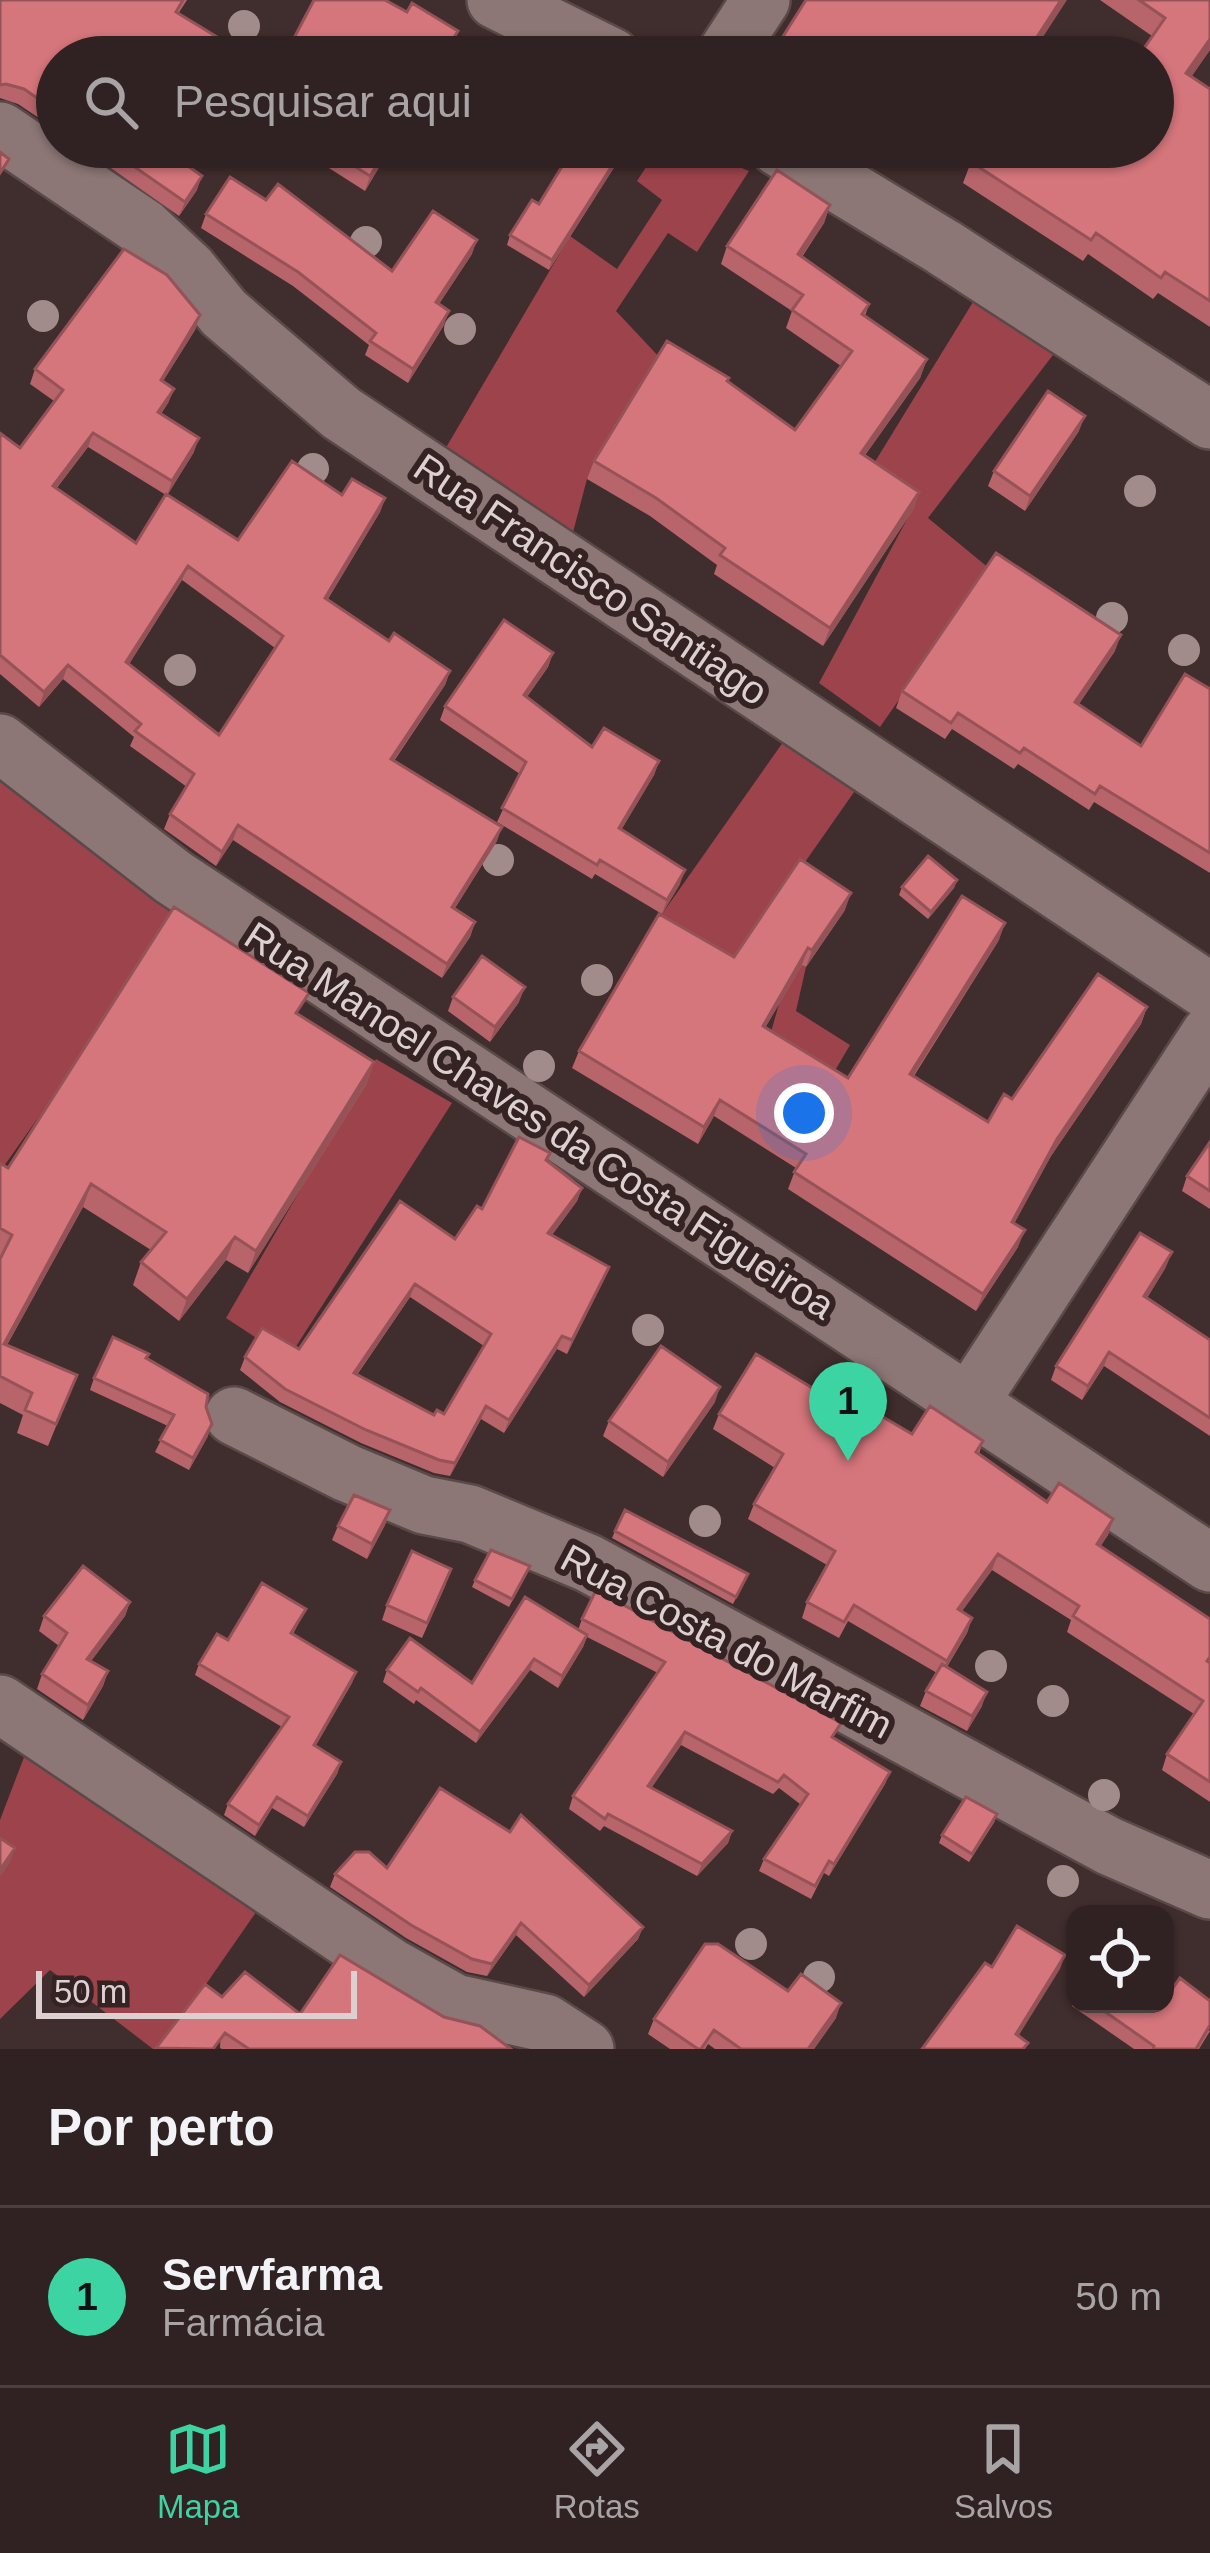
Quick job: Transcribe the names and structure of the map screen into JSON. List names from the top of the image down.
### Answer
{
  "streets": {
    "street": ["Rua Francisco Santiago", "Rua Manoel Chaves da Costa Figueiroa", "Rua Costa do Marfim"]
  },
  "scale_bar": "50 m",
  "page": {
    "search": "Pesquisar aqui",
    "pins": "1",
    "scale": "50 m",
    "heading": "Por perto",
    "list": [
      {
        "mark": "1",
        "name": "Servfarma",
        "note": "Farmácia",
        "value": "50 m"
      }
    ],
    "nav": ["Mapa", "Rotas", "Salvos"]
  }
}
